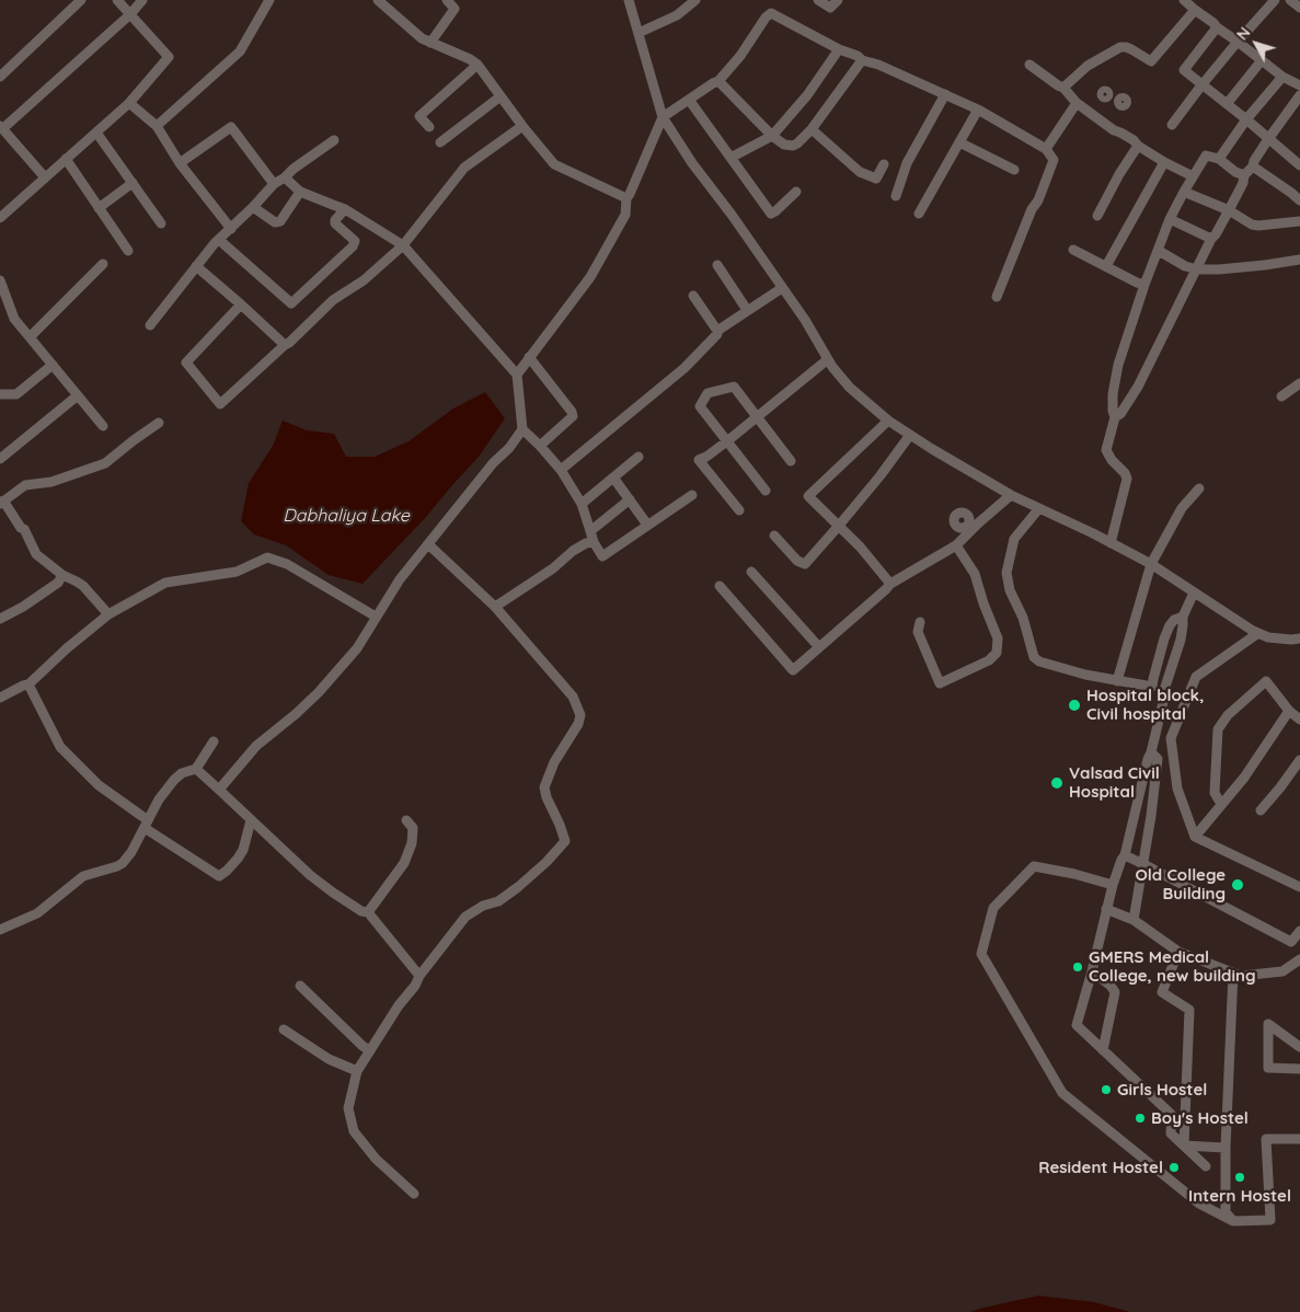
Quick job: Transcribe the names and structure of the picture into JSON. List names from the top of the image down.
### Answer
{
  "water": ["Dabhaliya Lake"],
  "places": [
    "Hospital block, Civil hospital",
    "Valsad Civil Hospital",
    "Old College Building",
    "GMERS Medical College, new building",
    "Girls Hostel",
    "Boy's Hostel",
    "Resident Hostel",
    "Intern Hostel"
  ],
  "north": "top left"
}
